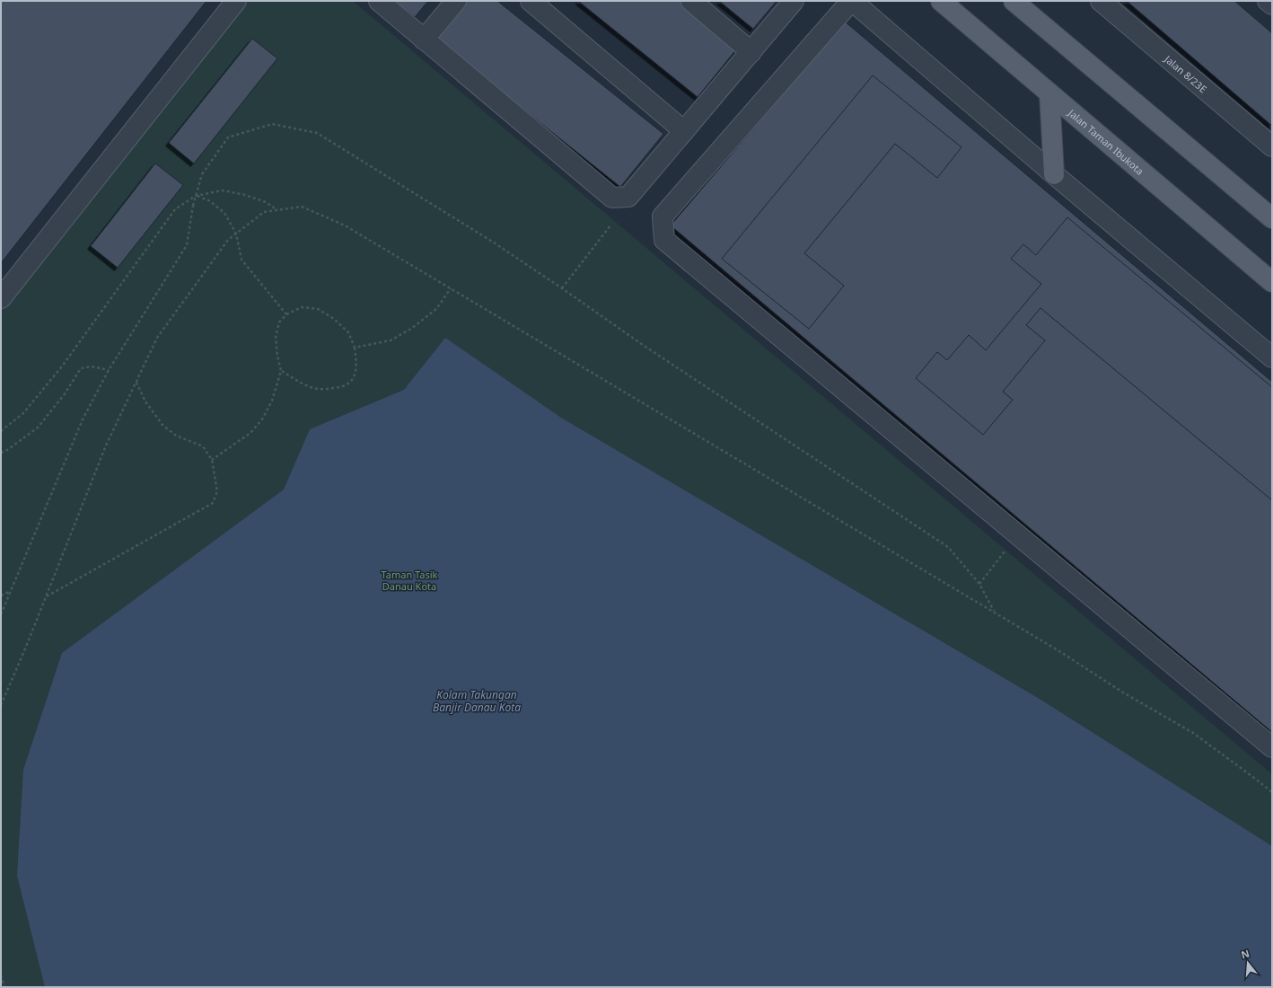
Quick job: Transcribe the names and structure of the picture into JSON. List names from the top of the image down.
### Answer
{
  "streets": {
    "main road": ["Jalan Taman Ibukota"],
    "street": ["Jalan 8/23E"]
  },
  "water": ["Kolam Takungan Banjir Danau Kota"],
  "parks": ["Taman Tasik Danau Kota"],
  "north": "top"
}
